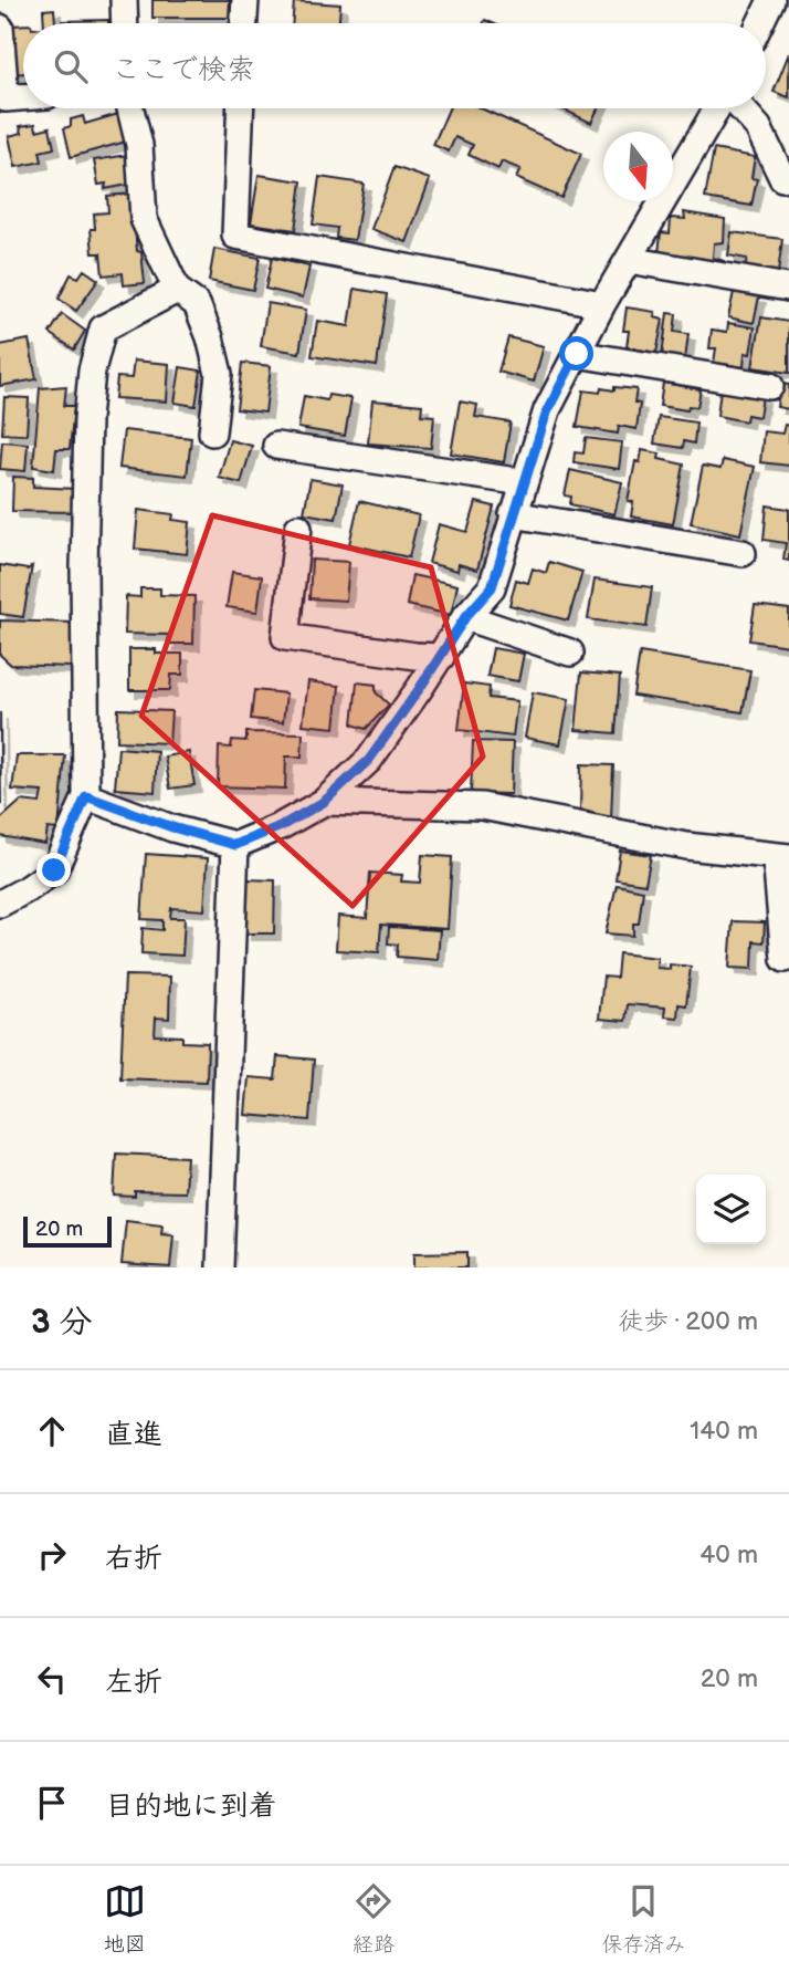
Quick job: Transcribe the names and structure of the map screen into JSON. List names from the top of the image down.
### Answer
{
  "scale_bar": "20 m",
  "north": "bottom",
  "page": {
    "search": "ここで検索",
    "scale": "20 m",
    "heading": ["3 分", "徒歩 · 200 m"],
    "list": [
      ["直進", "140 m"],
      ["右折", "40 m"],
      ["左折", "20 m"],
      "目的地に到着"
    ],
    "nav": ["地図", "経路", "保存済み"]
  }
}
